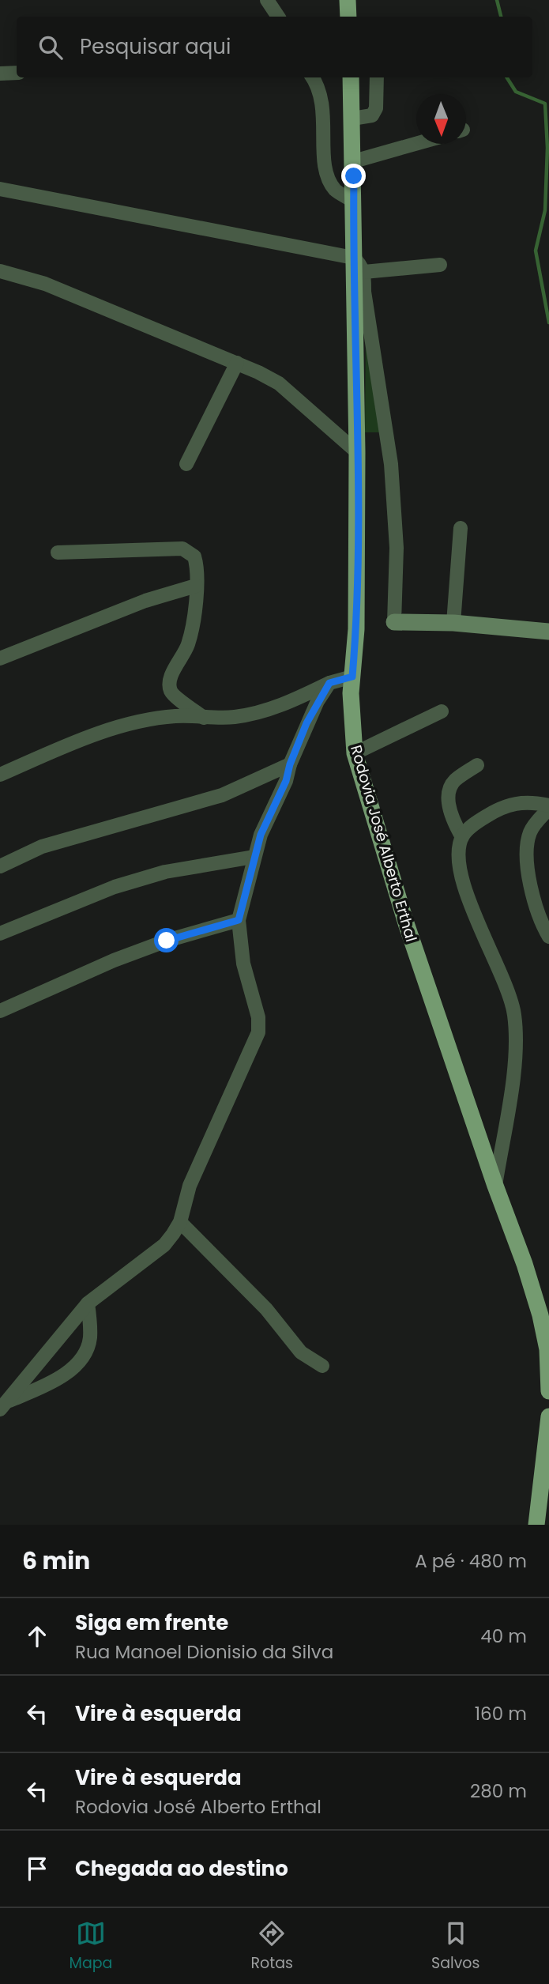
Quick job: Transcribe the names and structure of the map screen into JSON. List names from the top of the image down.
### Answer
{
  "streets": {
    "main road": ["Rodovia José Alberto Erthal"]
  },
  "north": "bottom",
  "page": {
    "search": "Pesquisar aqui",
    "heading": ["6 min", "A pé · 480 m"],
    "list": [
      ["Siga em frente", "Rua Manoel Dionisio da Silva", "40 m"],
      ["Vire à esquerda", "160 m"],
      ["Vire à esquerda", "Rodovia José Alberto Erthal", "280 m"],
      "Chegada ao destino"
    ],
    "nav": ["Mapa", "Rotas", "Salvos"]
  }
}
